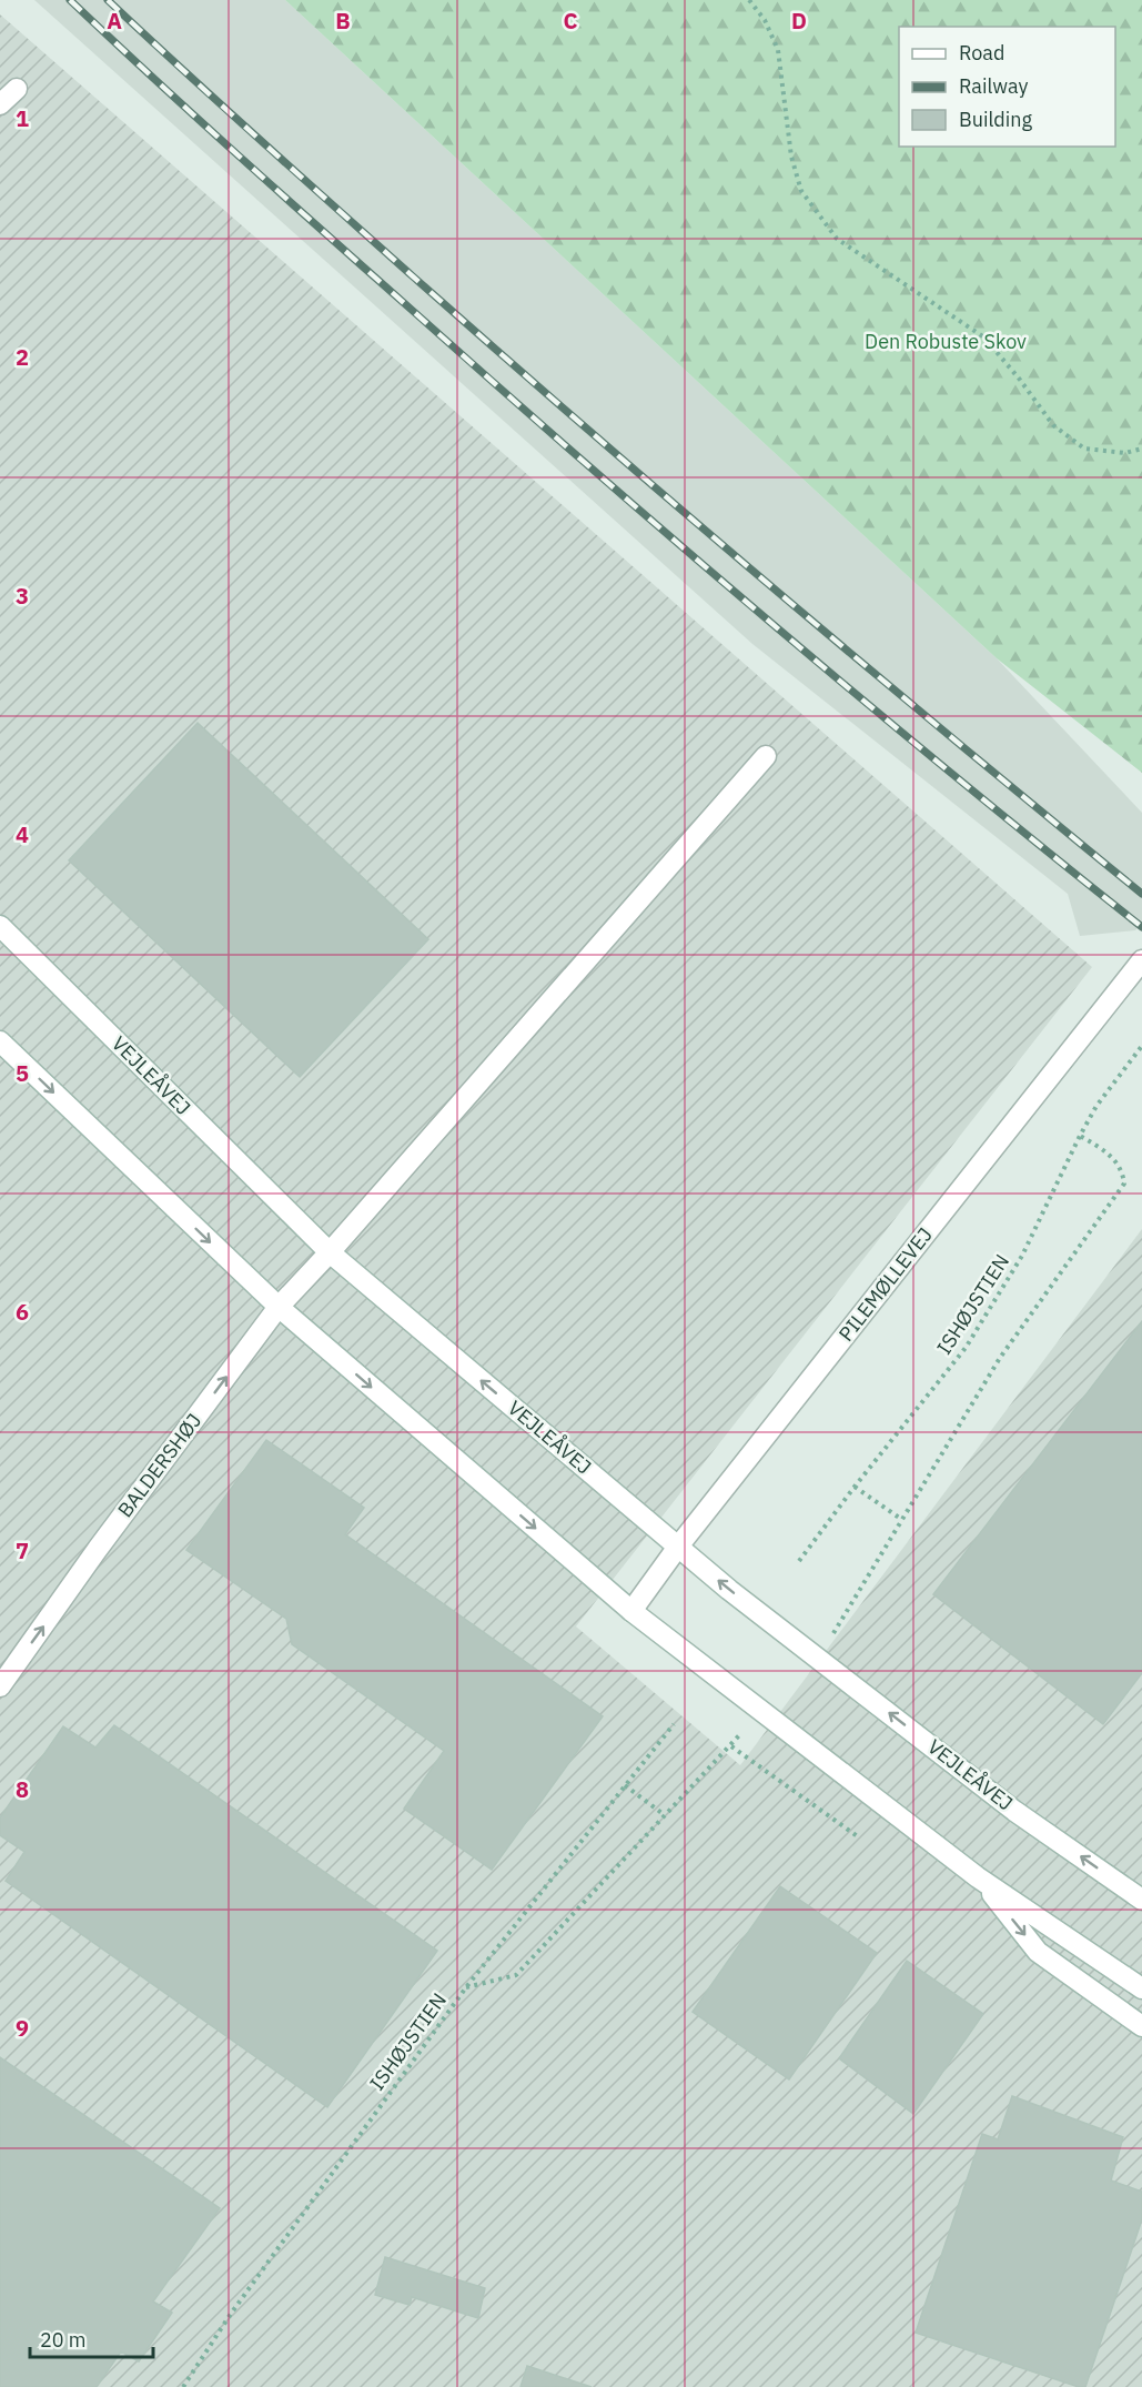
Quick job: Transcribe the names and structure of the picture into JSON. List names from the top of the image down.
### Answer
{
  "streets": {
    "street": ["VEJLEÅVEJ", "PILEMØLLEVEJ", "BALDERSHØJ"],
    "path": ["ISHØJSTIEN"]
  },
  "crossings": [
    ["VEJLEÅVEJ", "PILEMØLLEVEJ"],
    ["VEJLEÅVEJ", "BALDERSHØJ"]
  ],
  "one_way": ["BALDERSHØJ"],
  "parks": ["Den Robuste Skov"],
  "legend": ["Road", "Railway", "Building"],
  "scale_bar": "20 m",
  "grid": {
    "columns": [
      "A",
      "B",
      "C",
      "D"
    ],
    "rows": [
      "1",
      "2",
      "3",
      "4",
      "5",
      "6",
      "7",
      "8",
      "9"
    ]
  }
}
